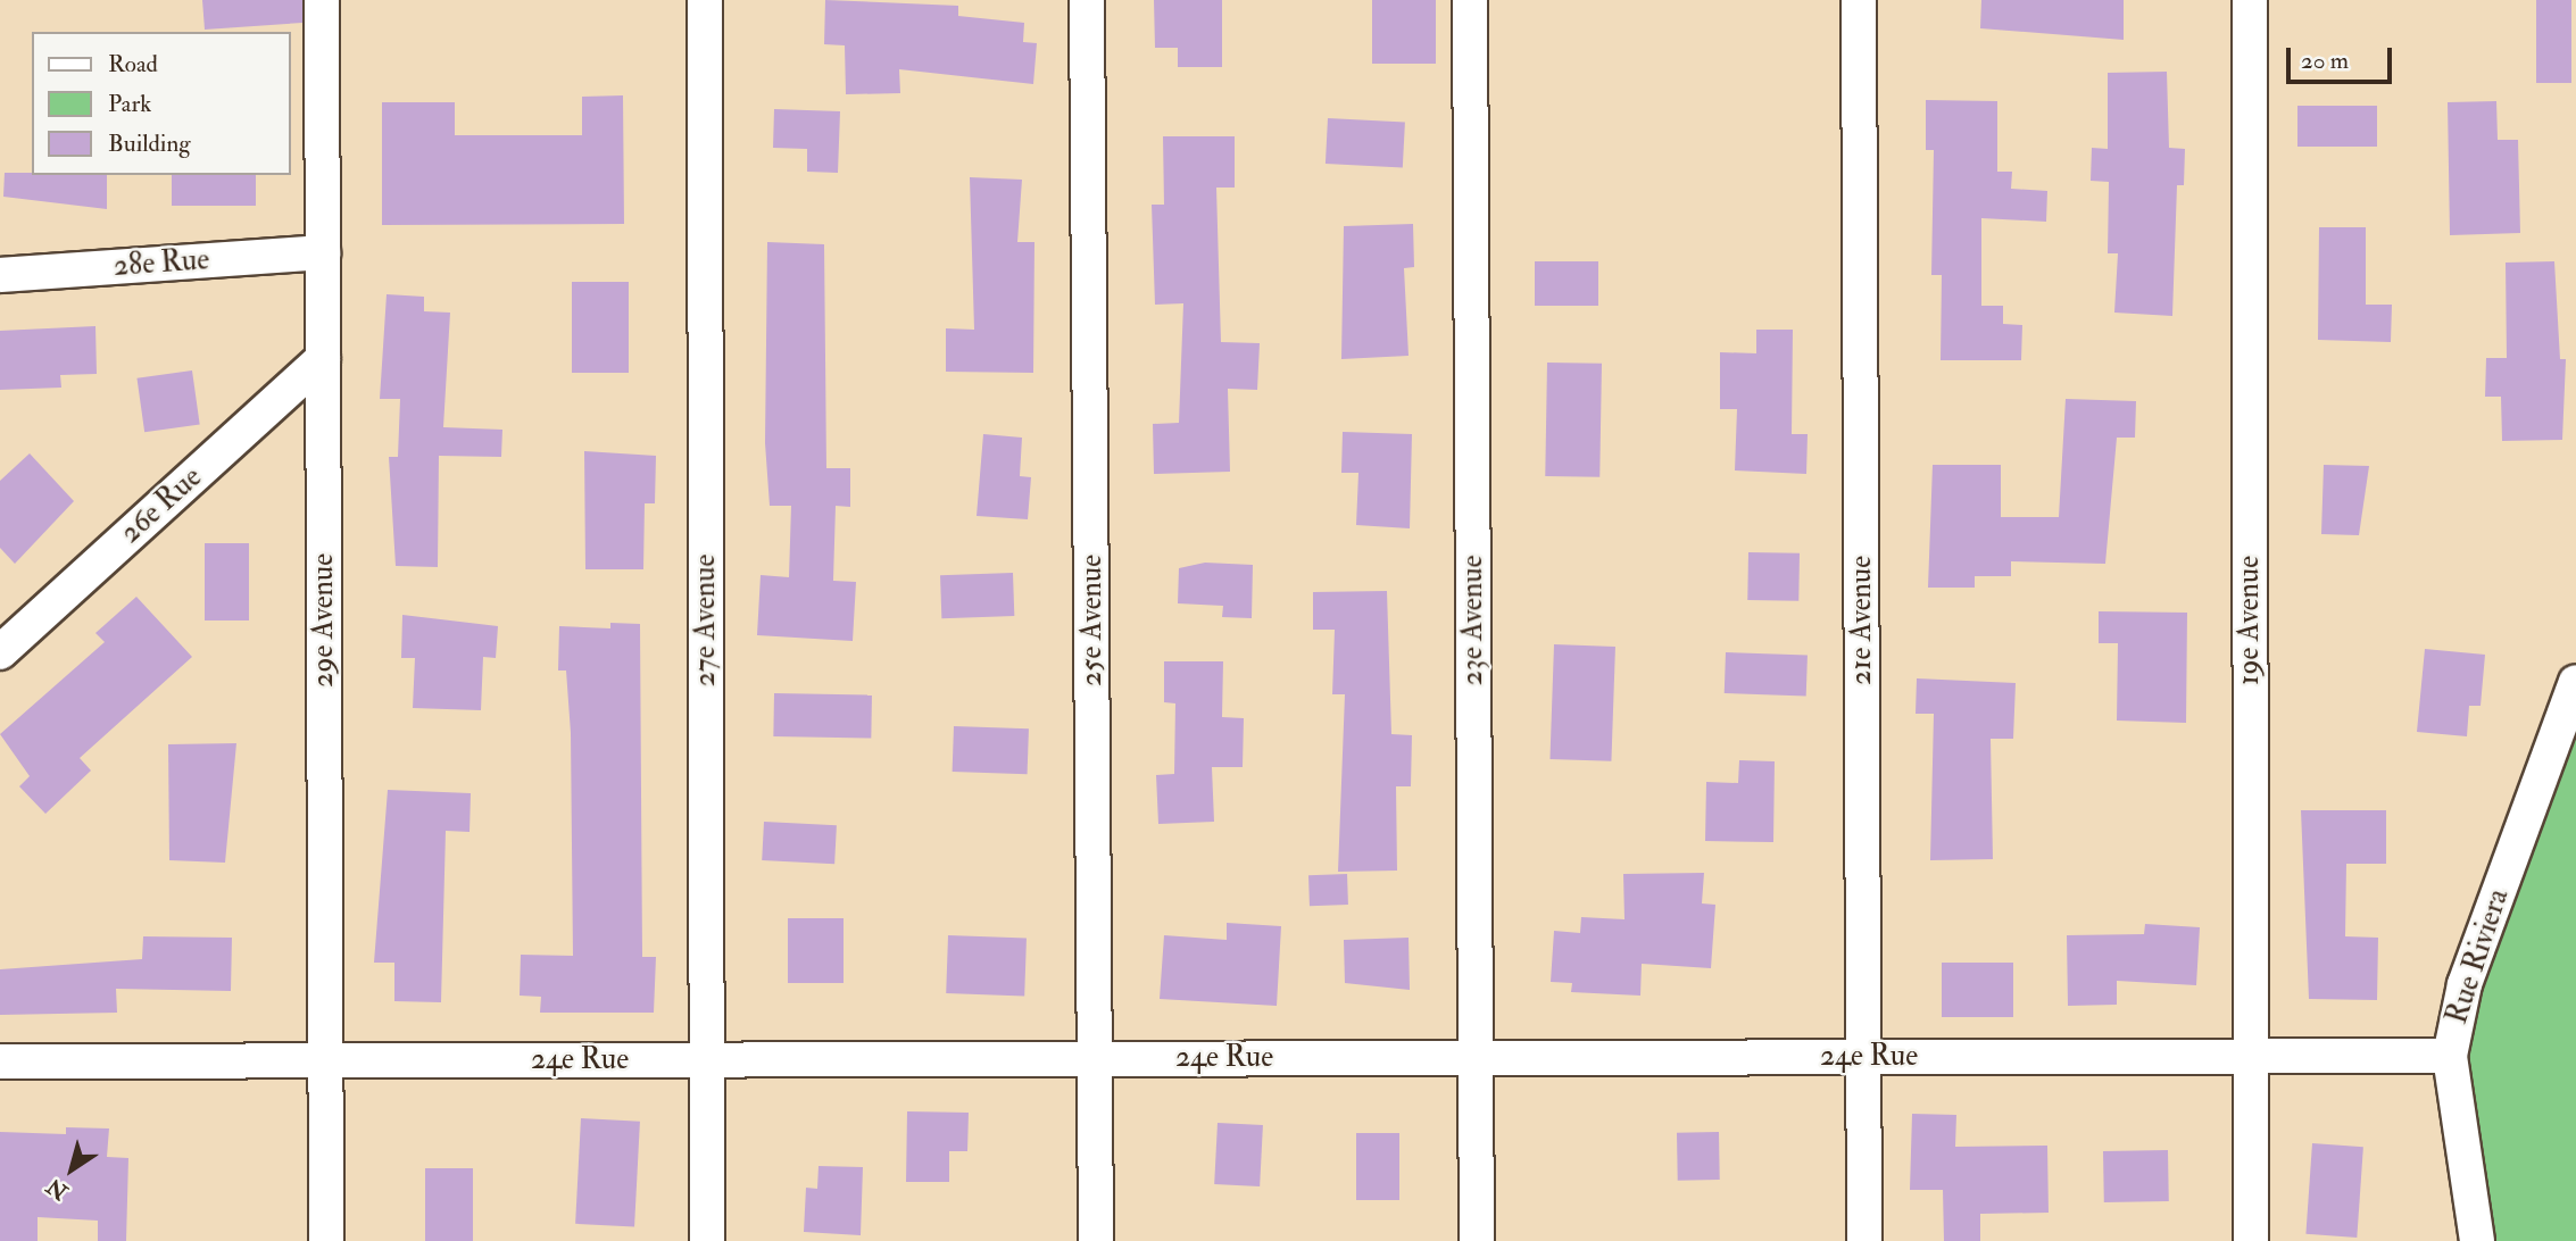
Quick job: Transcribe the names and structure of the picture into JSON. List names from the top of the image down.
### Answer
{
  "streets": {
    "street": [
      "28e Rue",
      "26e Rue",
      "29e Avenue",
      "27e Avenue",
      "25e Avenue",
      "23e Avenue",
      "21e Avenue",
      "19e Avenue",
      "Rue Riviera",
      "24e Rue"
    ]
  },
  "crossings": [
    ["28e Rue", "29e Avenue"],
    ["26e Rue", "29e Avenue"],
    ["29e Avenue", "24e Rue"],
    ["27e Avenue", "24e Rue"],
    ["25e Avenue", "24e Rue"],
    ["23e Avenue", "24e Rue"],
    ["21e Avenue", "24e Rue"],
    ["19e Avenue", "24e Rue"],
    ["Rue Riviera", "24e Rue"]
  ],
  "legend": ["Road", "Park", "Building"],
  "scale_bar": "20 m",
  "north": "bottom left"
}
